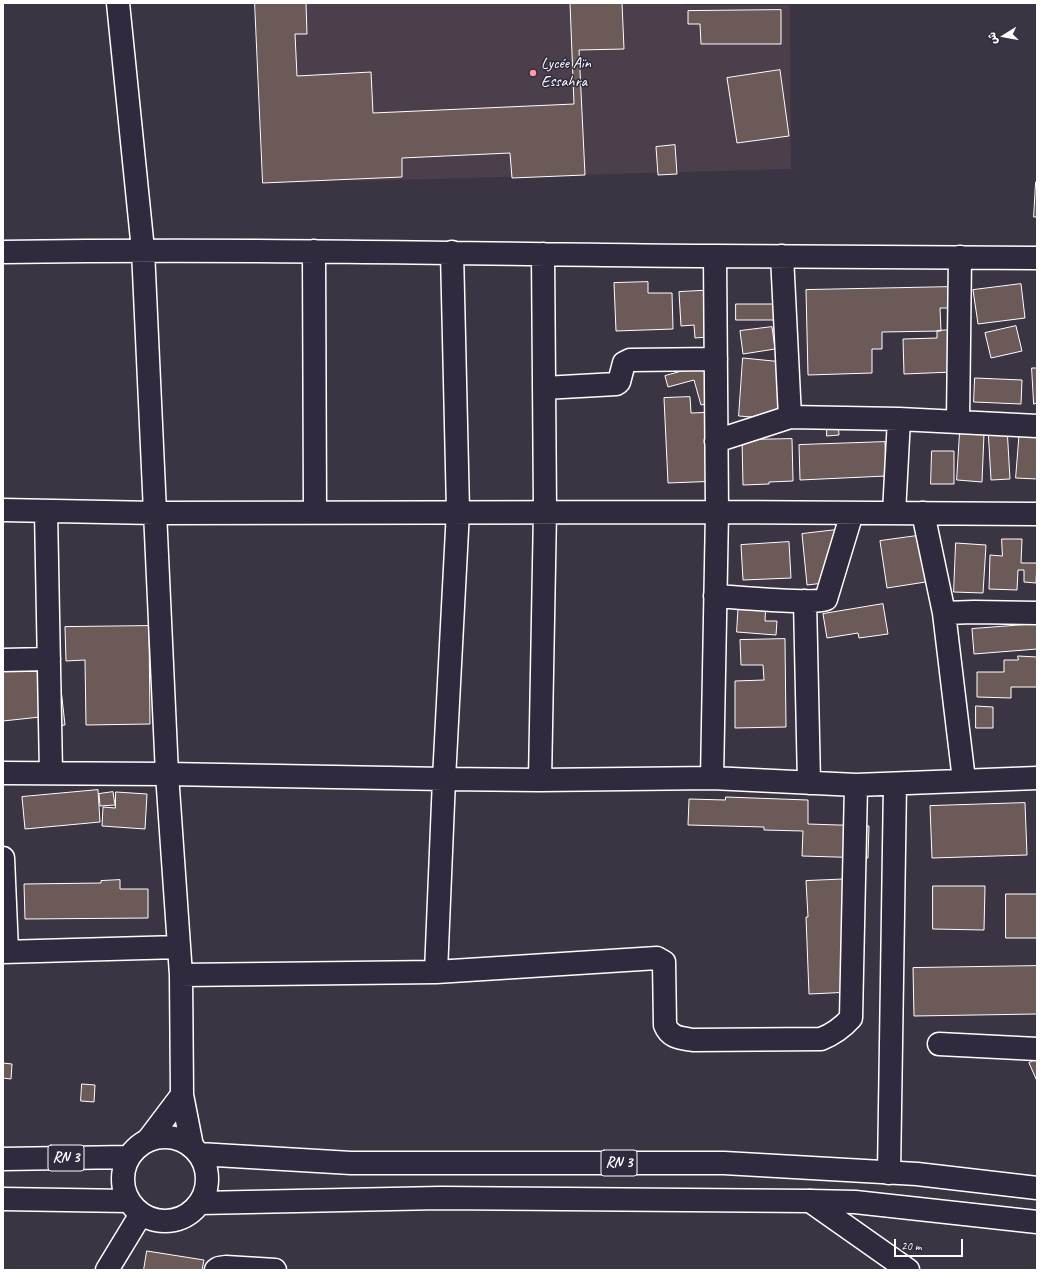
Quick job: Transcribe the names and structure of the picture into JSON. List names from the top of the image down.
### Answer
{
  "streets": {
    "main road": ["RN 3"]
  },
  "places": ["Lycée Aïn Essahra"],
  "scale_bar": "20 m",
  "north": "left"
}
